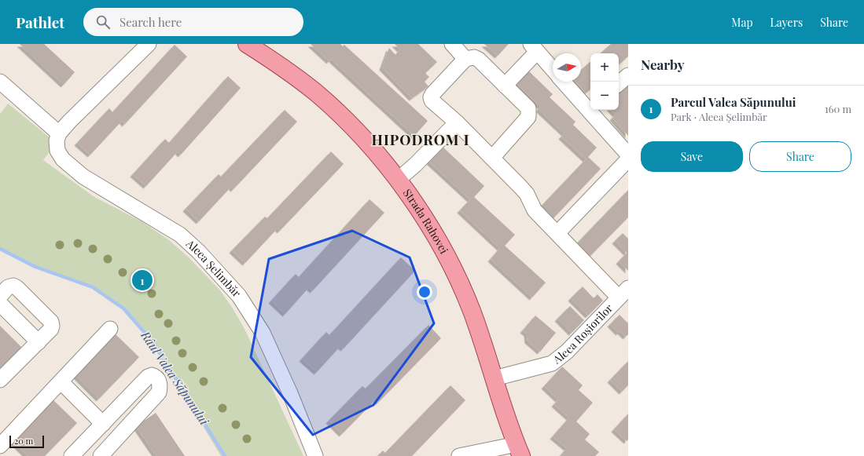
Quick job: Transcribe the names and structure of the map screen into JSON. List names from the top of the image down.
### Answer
{
  "streets": {
    "main road": ["Strada Rahovei"],
    "street": ["Aleea Șelimbăr", "Aleea Roșiorilor"]
  },
  "crossings": [
    ["Strada Rahovei", "Aleea Roșiorilor"]
  ],
  "districts": ["HIPODROM I"],
  "water": ["Râul Valea Săpunului"],
  "scale_bar": "20 m",
  "north": "right",
  "page": {
    "header": "Pathlet",
    "search": "Search here",
    "nav": ["Map", "Layers", "Share"],
    "heading": "Nearby",
    "map_buttons": ["+", "−"],
    "list": [
      {
        "mark": "1",
        "name": "Parcul Valea Săpunului",
        "note": "Park · Aleea Șelimbăr",
        "value": "160 m"
      }
    ],
    "buttons": ["Save", "Share"],
    "pins": "1",
    "scale": "20 m"
  }
}
